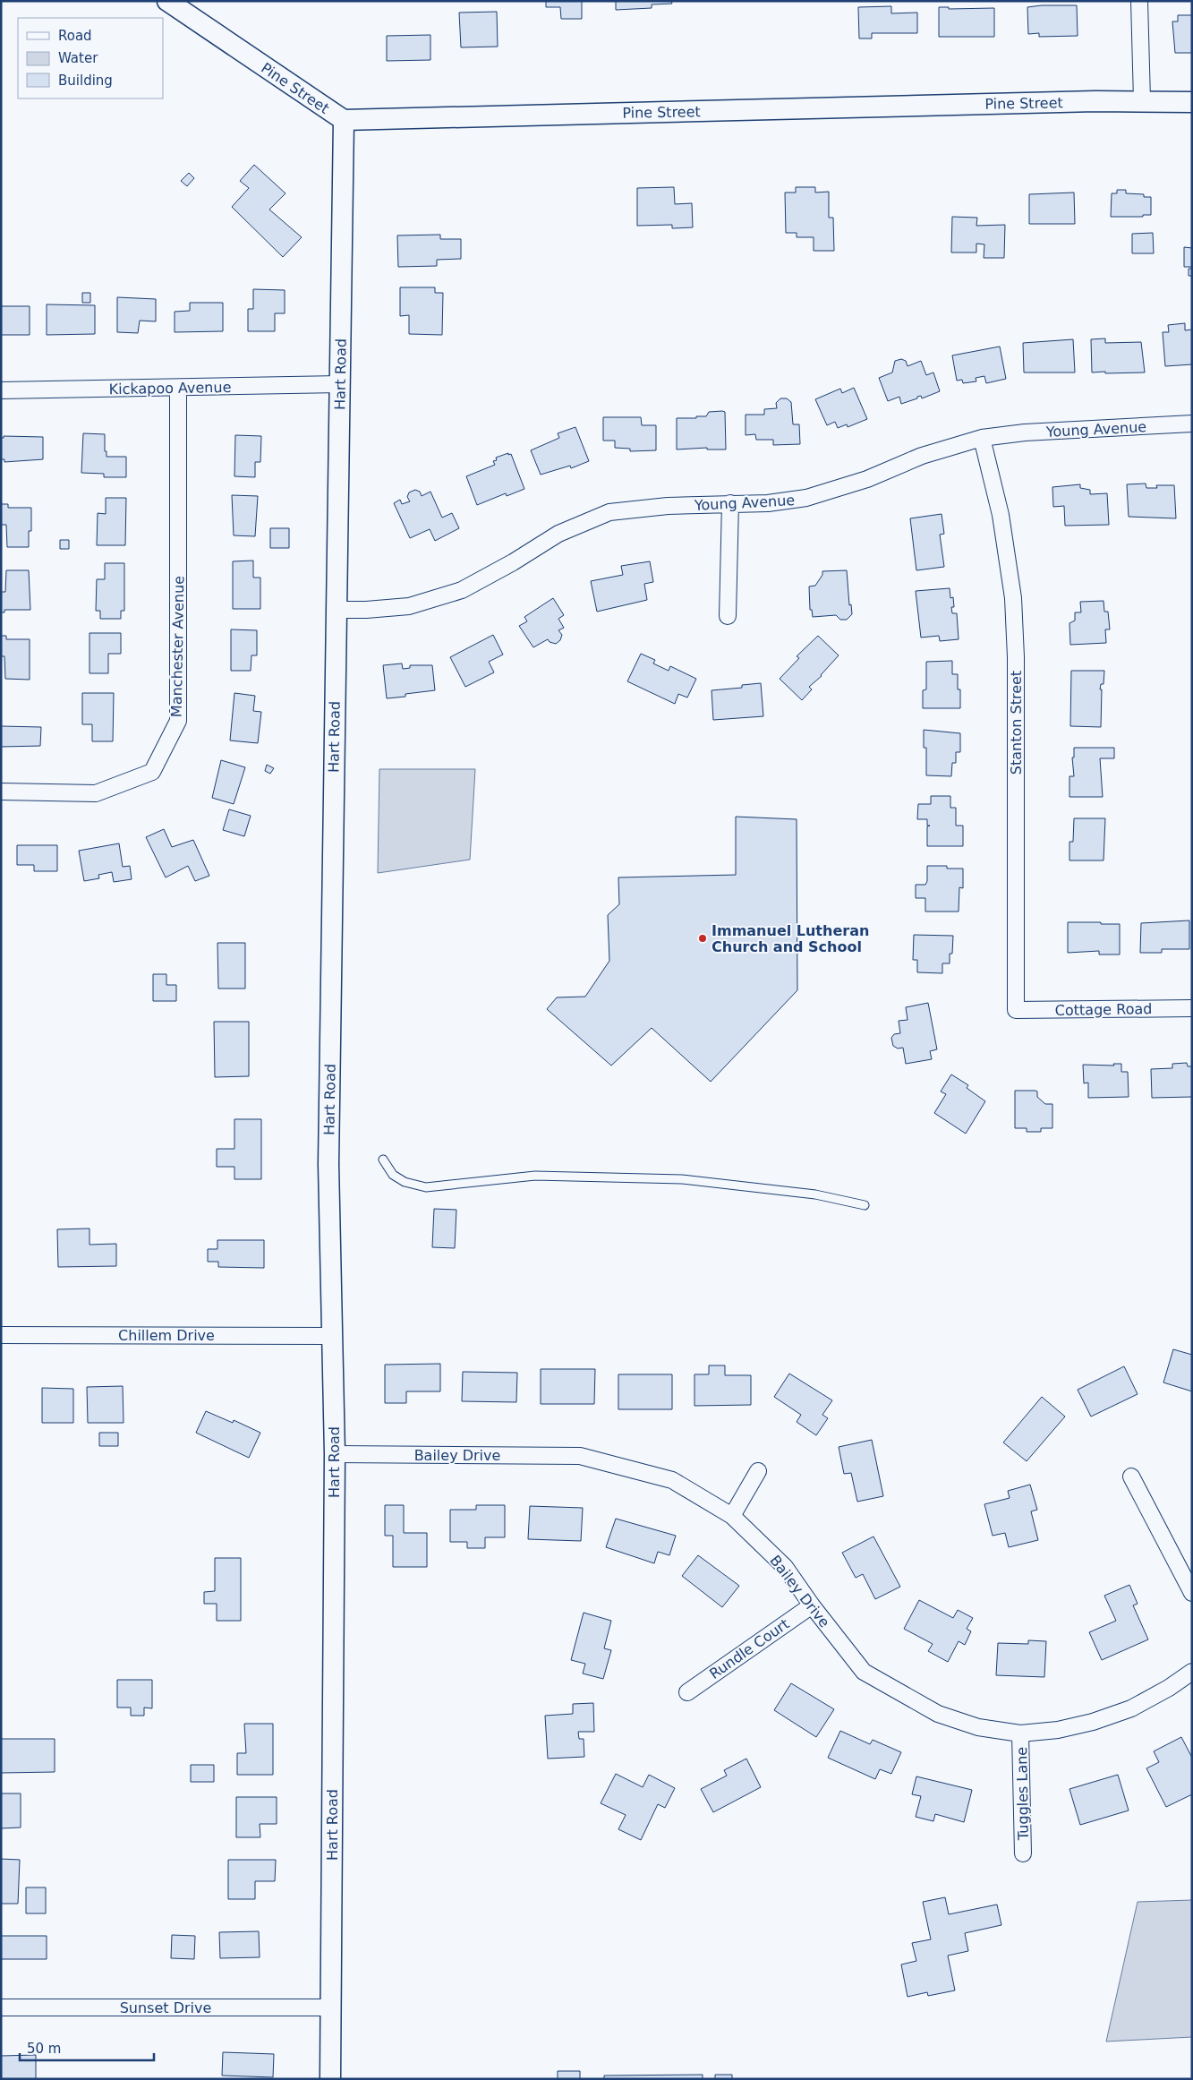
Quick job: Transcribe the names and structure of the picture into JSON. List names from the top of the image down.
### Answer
{
  "streets": {
    "street": [
      "Pine Street",
      "Hart Road",
      "Kickapoo Avenue",
      "Young Avenue",
      "Manchester Avenue",
      "Stanton Street",
      "Cottage Road",
      "Chillem Drive",
      "Bailey Drive",
      "Rundle Court",
      "Tuggles Lane",
      "Sunset Drive"
    ]
  },
  "crossings": [
    ["Pine Street", "Hart Road"],
    ["Hart Road", "Kickapoo Avenue"],
    ["Hart Road", "Young Avenue"],
    ["Hart Road", "Chillem Drive"],
    ["Hart Road", "Bailey Drive"],
    ["Hart Road", "Sunset Drive"],
    ["Kickapoo Avenue", "Manchester Avenue"],
    ["Young Avenue", "Stanton Street"],
    ["Stanton Street", "Cottage Road"],
    ["Bailey Drive", "Rundle Court"],
    ["Bailey Drive", "Tuggles Lane"]
  ],
  "places": ["Immanuel Lutheran Church and School"],
  "legend": ["Road", "Water", "Building"],
  "scale_bar": "50 m"
}
